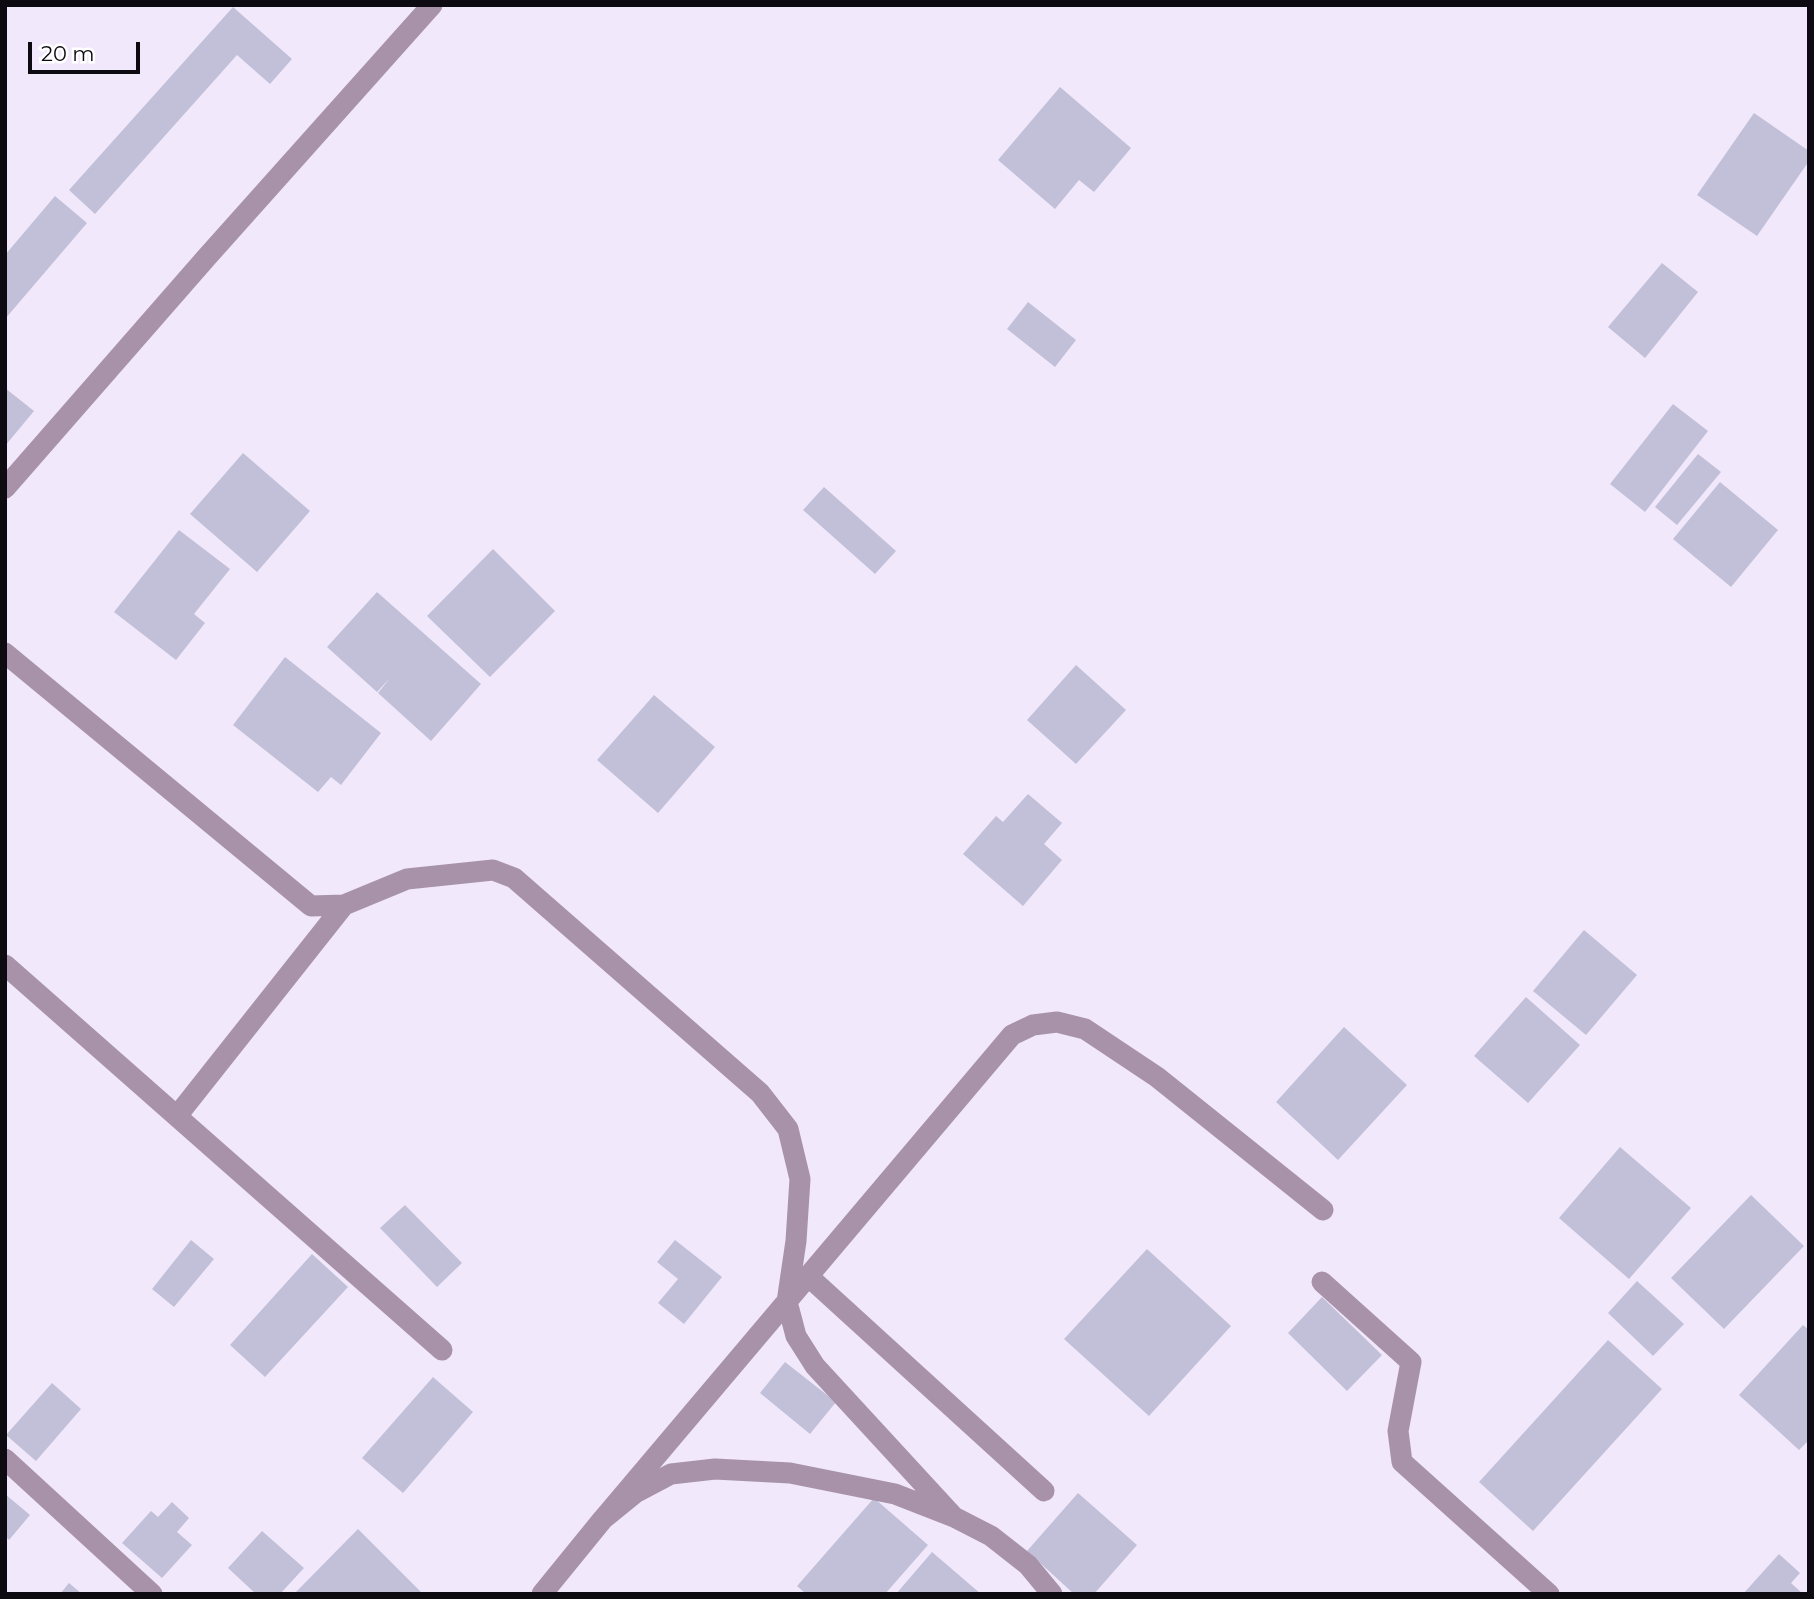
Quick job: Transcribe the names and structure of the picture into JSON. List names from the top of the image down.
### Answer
{
  "scale_bar": "20 m"
}
